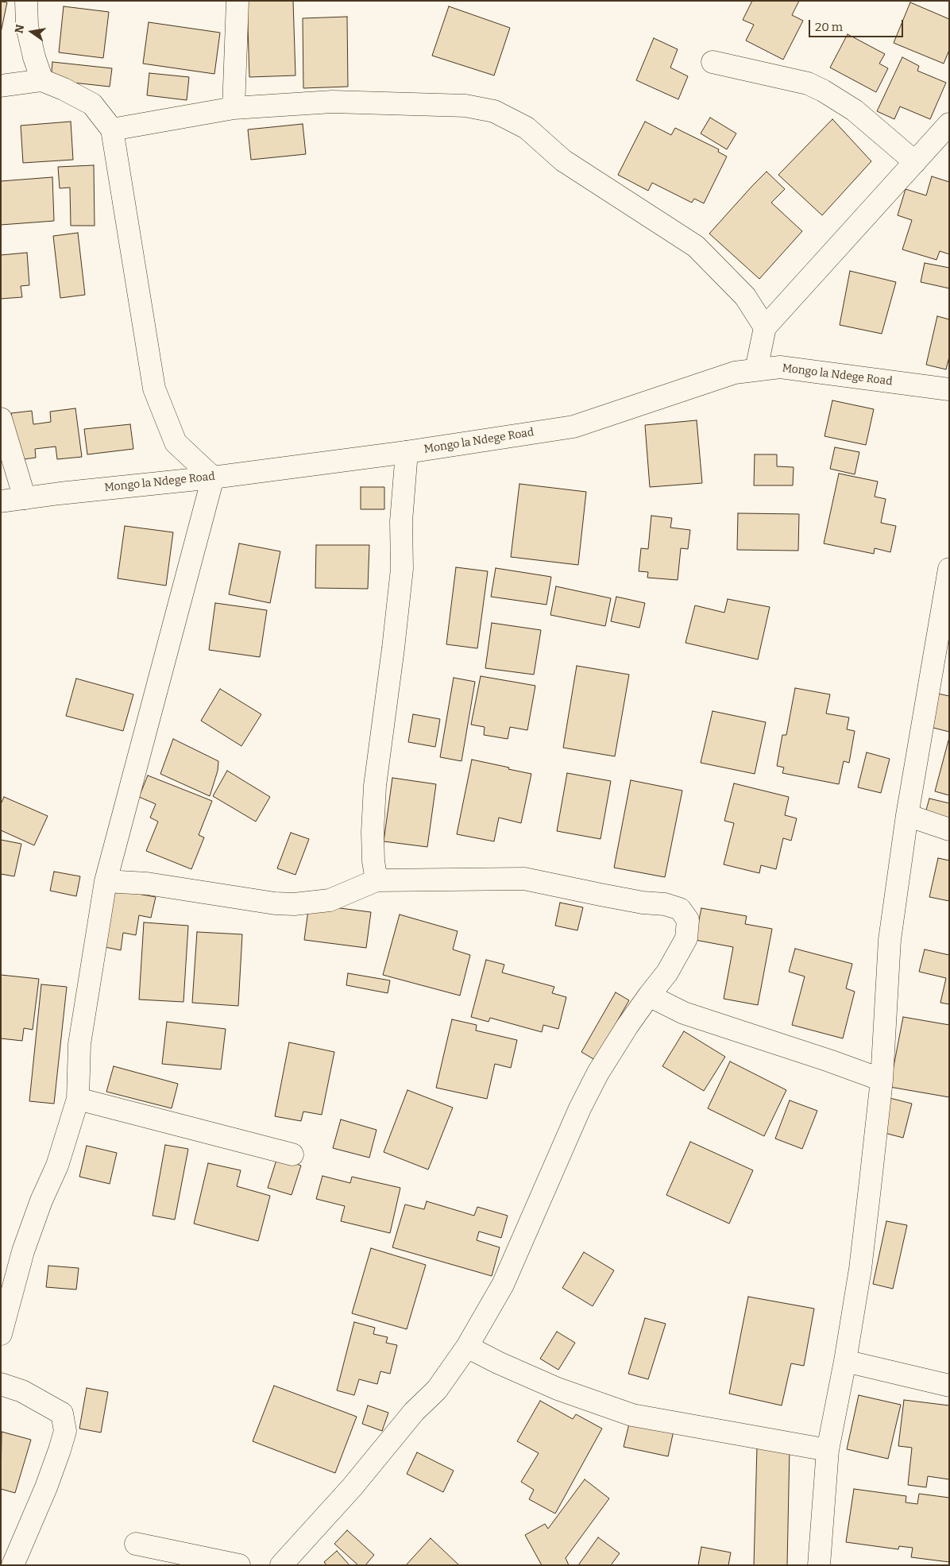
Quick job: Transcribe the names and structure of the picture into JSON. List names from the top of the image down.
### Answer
{
  "streets": {
    "street": ["Mongo la Ndege Road"]
  },
  "scale_bar": "20 m",
  "north": "left"
}
